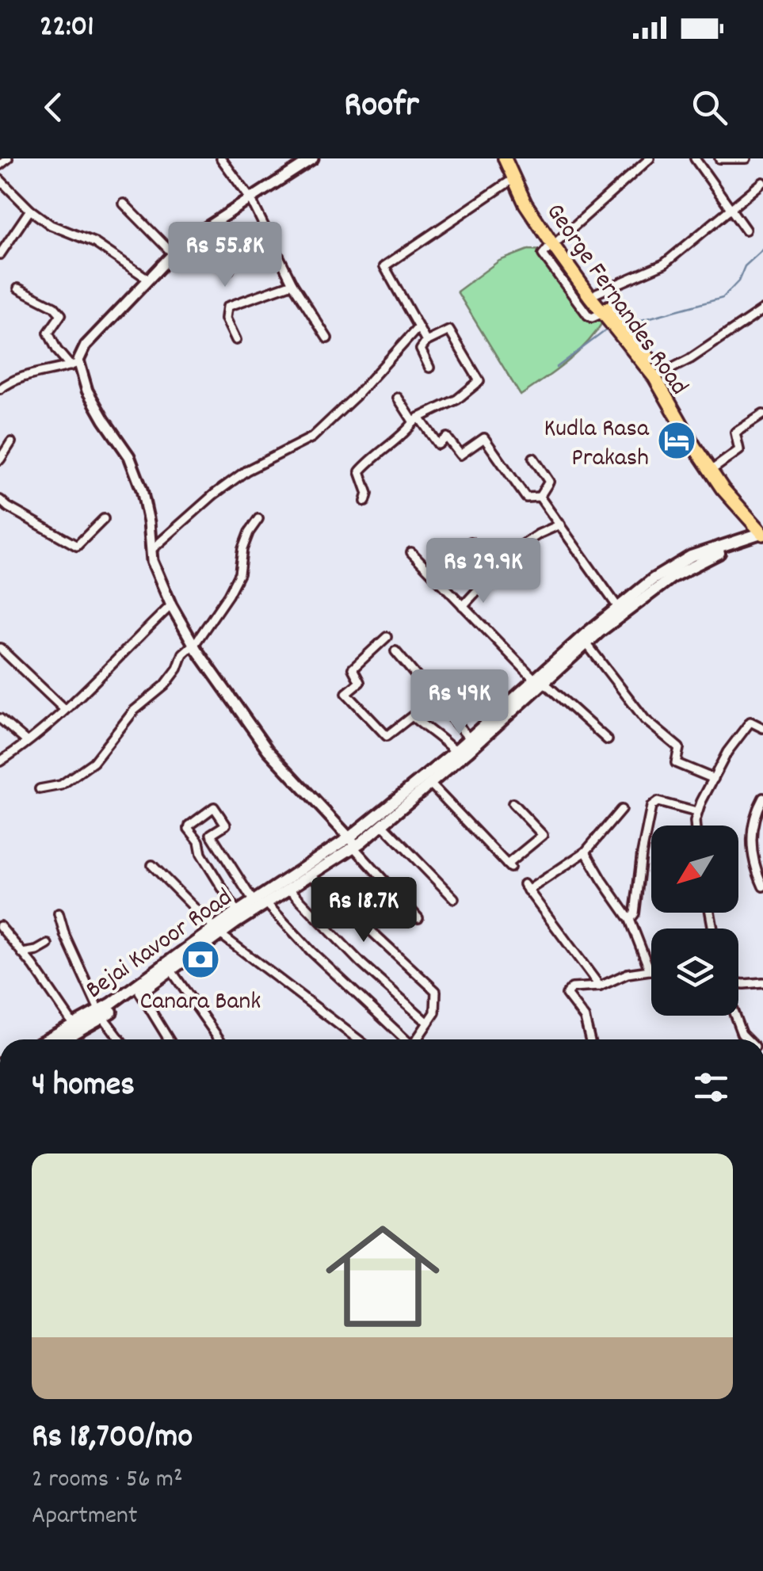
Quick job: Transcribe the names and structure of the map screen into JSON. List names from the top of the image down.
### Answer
{
  "streets": {
    "main road": ["George Fernandes Road", "Bejai Kavoor Road"]
  },
  "crossings": [
    ["George Fernandes Road", "Bejai Kavoor Road"]
  ],
  "places": {
    "hotel": ["Kudla Rasa Prakash"],
    "bank": ["Canara Bank"]
  },
  "north": "bottom left",
  "page": {
    "status": "22:01",
    "header": "Roofr",
    "price": [
      "Rs 55.8K",
      "Rs 29.9K",
      "Rs 49K",
      "Rs 18.7K"
    ],
    "heading": "4 homes",
    "list": [
      {
        "name": "Rs 18,700/mo",
        "note": "2 rooms · 56 m² · Apartment"
      }
    ]
  }
}
